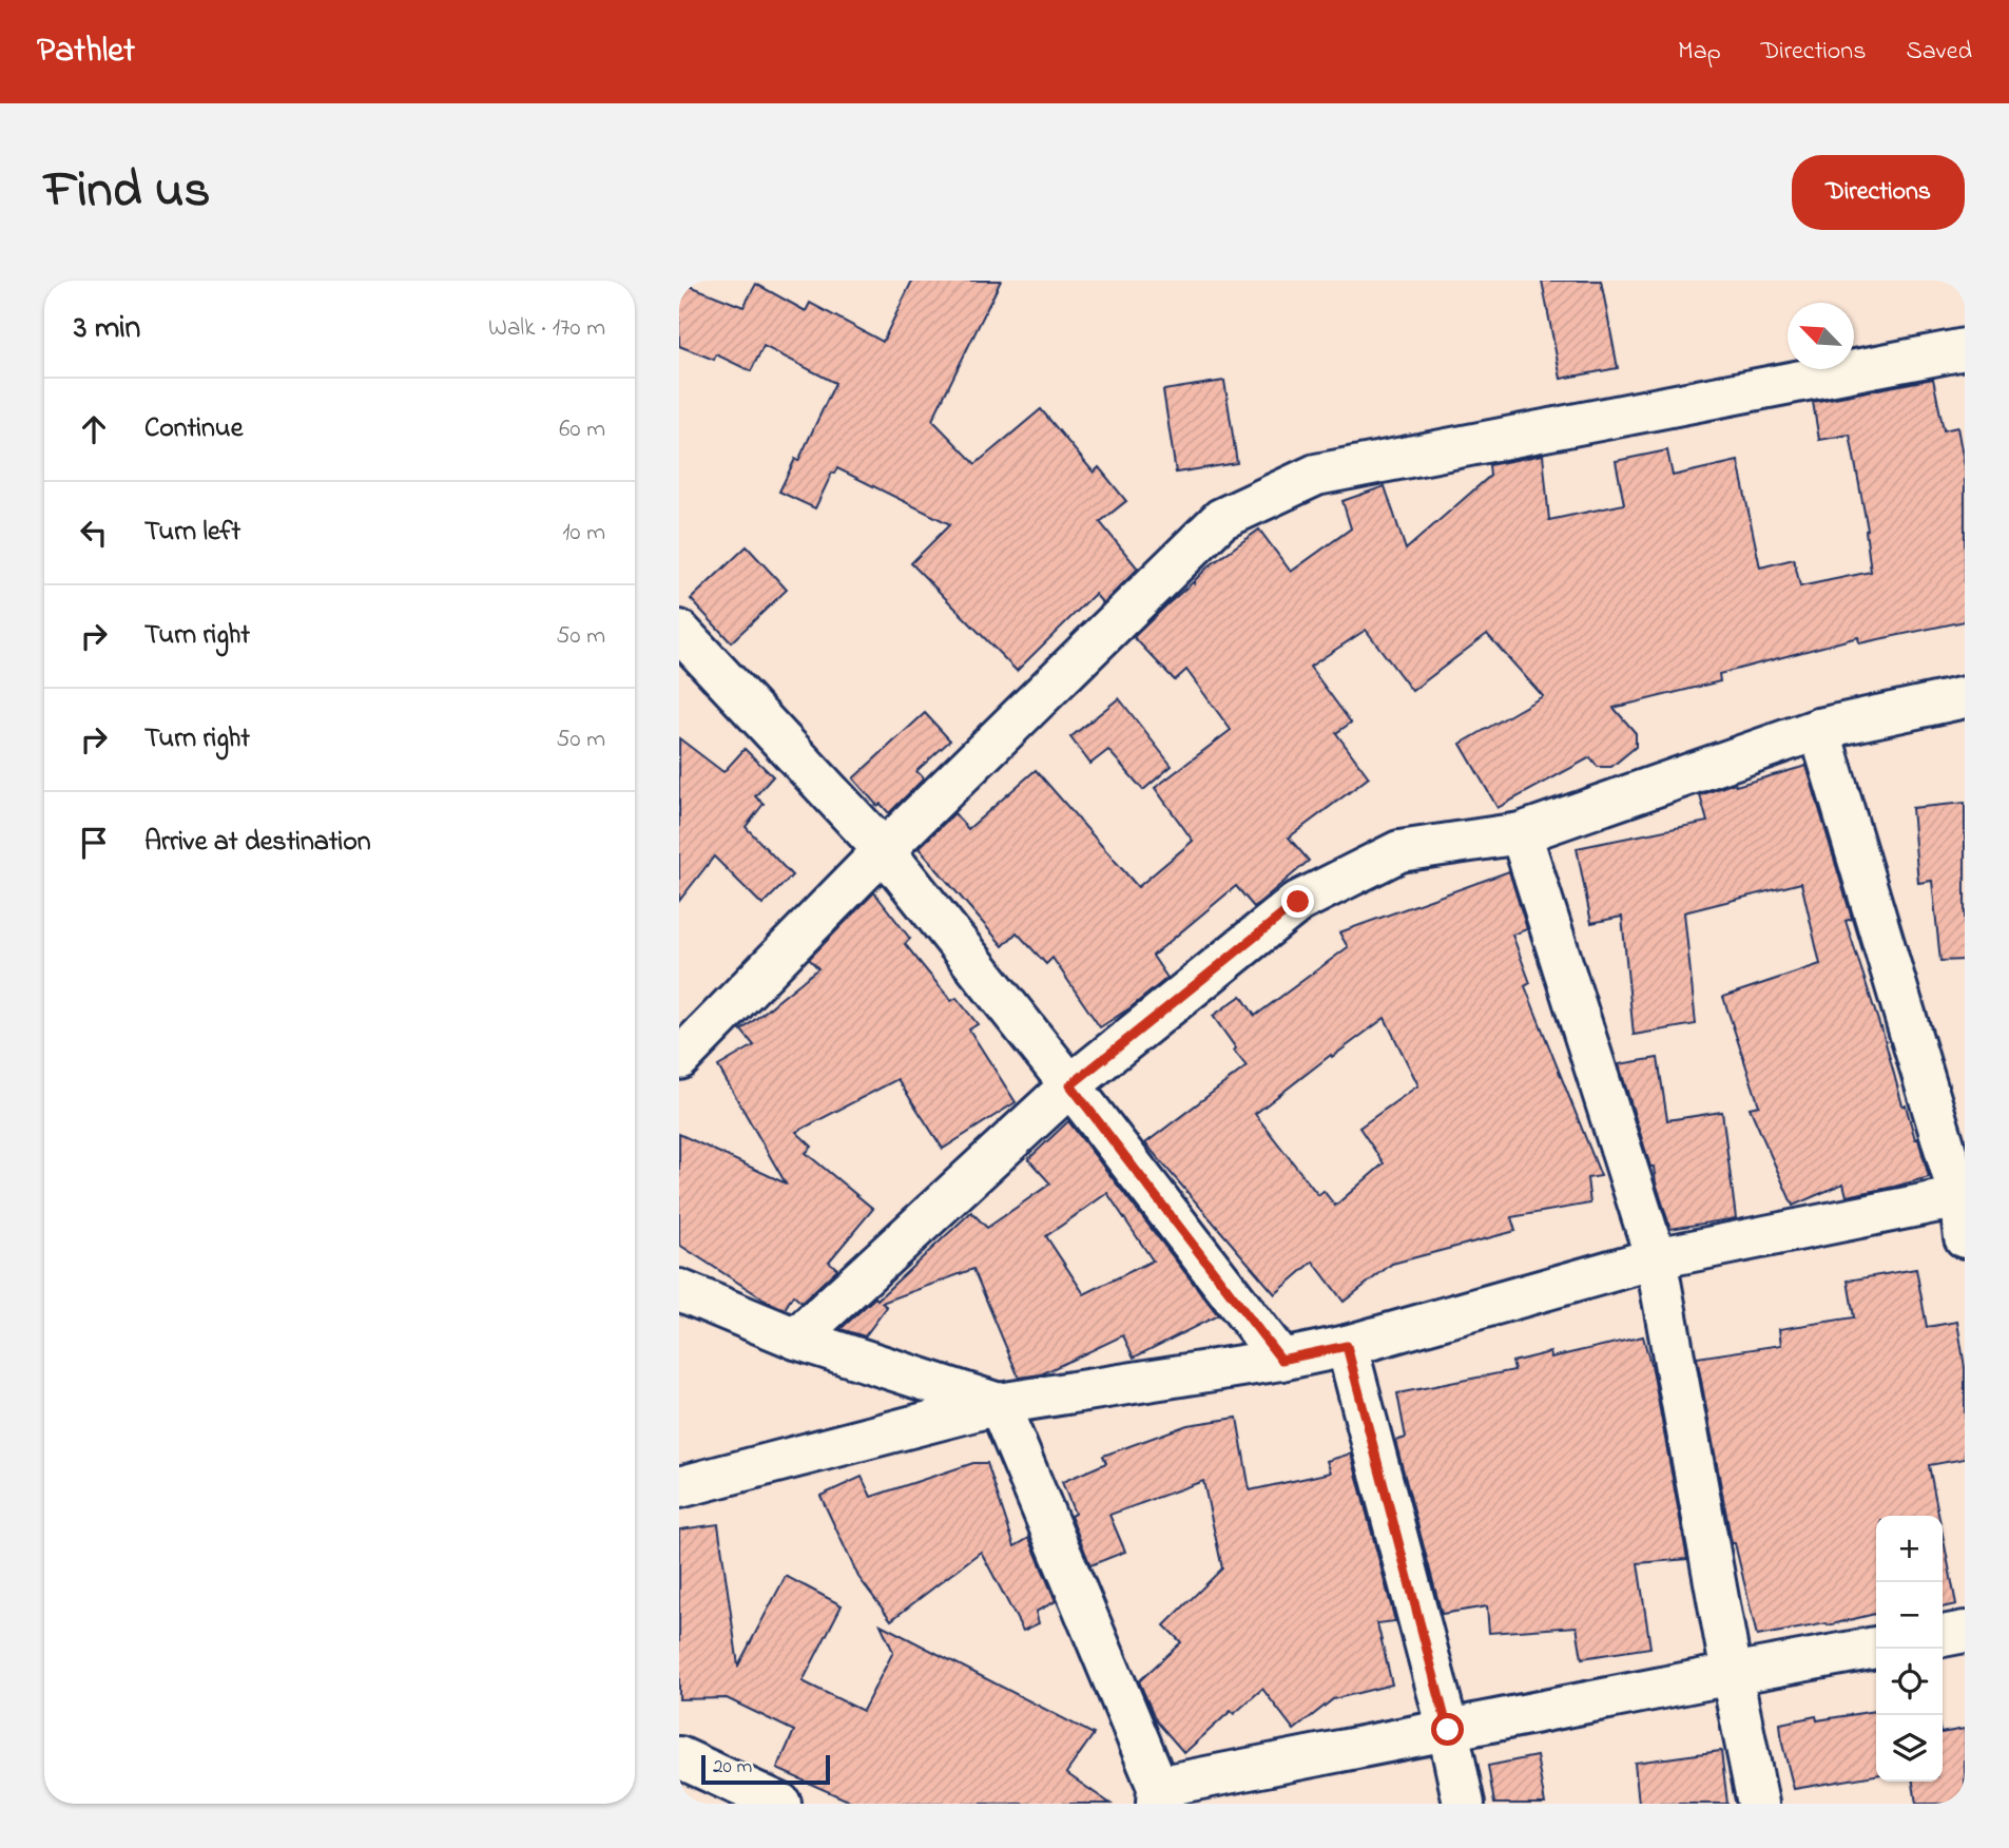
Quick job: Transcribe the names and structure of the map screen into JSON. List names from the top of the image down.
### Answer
{
  "scale_bar": "20 m",
  "north": "top left",
  "page": {
    "header": "Pathlet",
    "nav": ["Map", "Directions", "Saved"],
    "title": "Find us",
    "buttons": "Directions",
    "heading": ["3 min", "Walk · 170 m"],
    "list": [
      ["Continue", "60 m"],
      ["Turn left", "10 m"],
      ["Turn right", "50 m"],
      ["Turn right", "50 m"],
      "Arrive at destination"
    ],
    "map_buttons": ["+", "−"],
    "scale": "20 m"
  }
}
